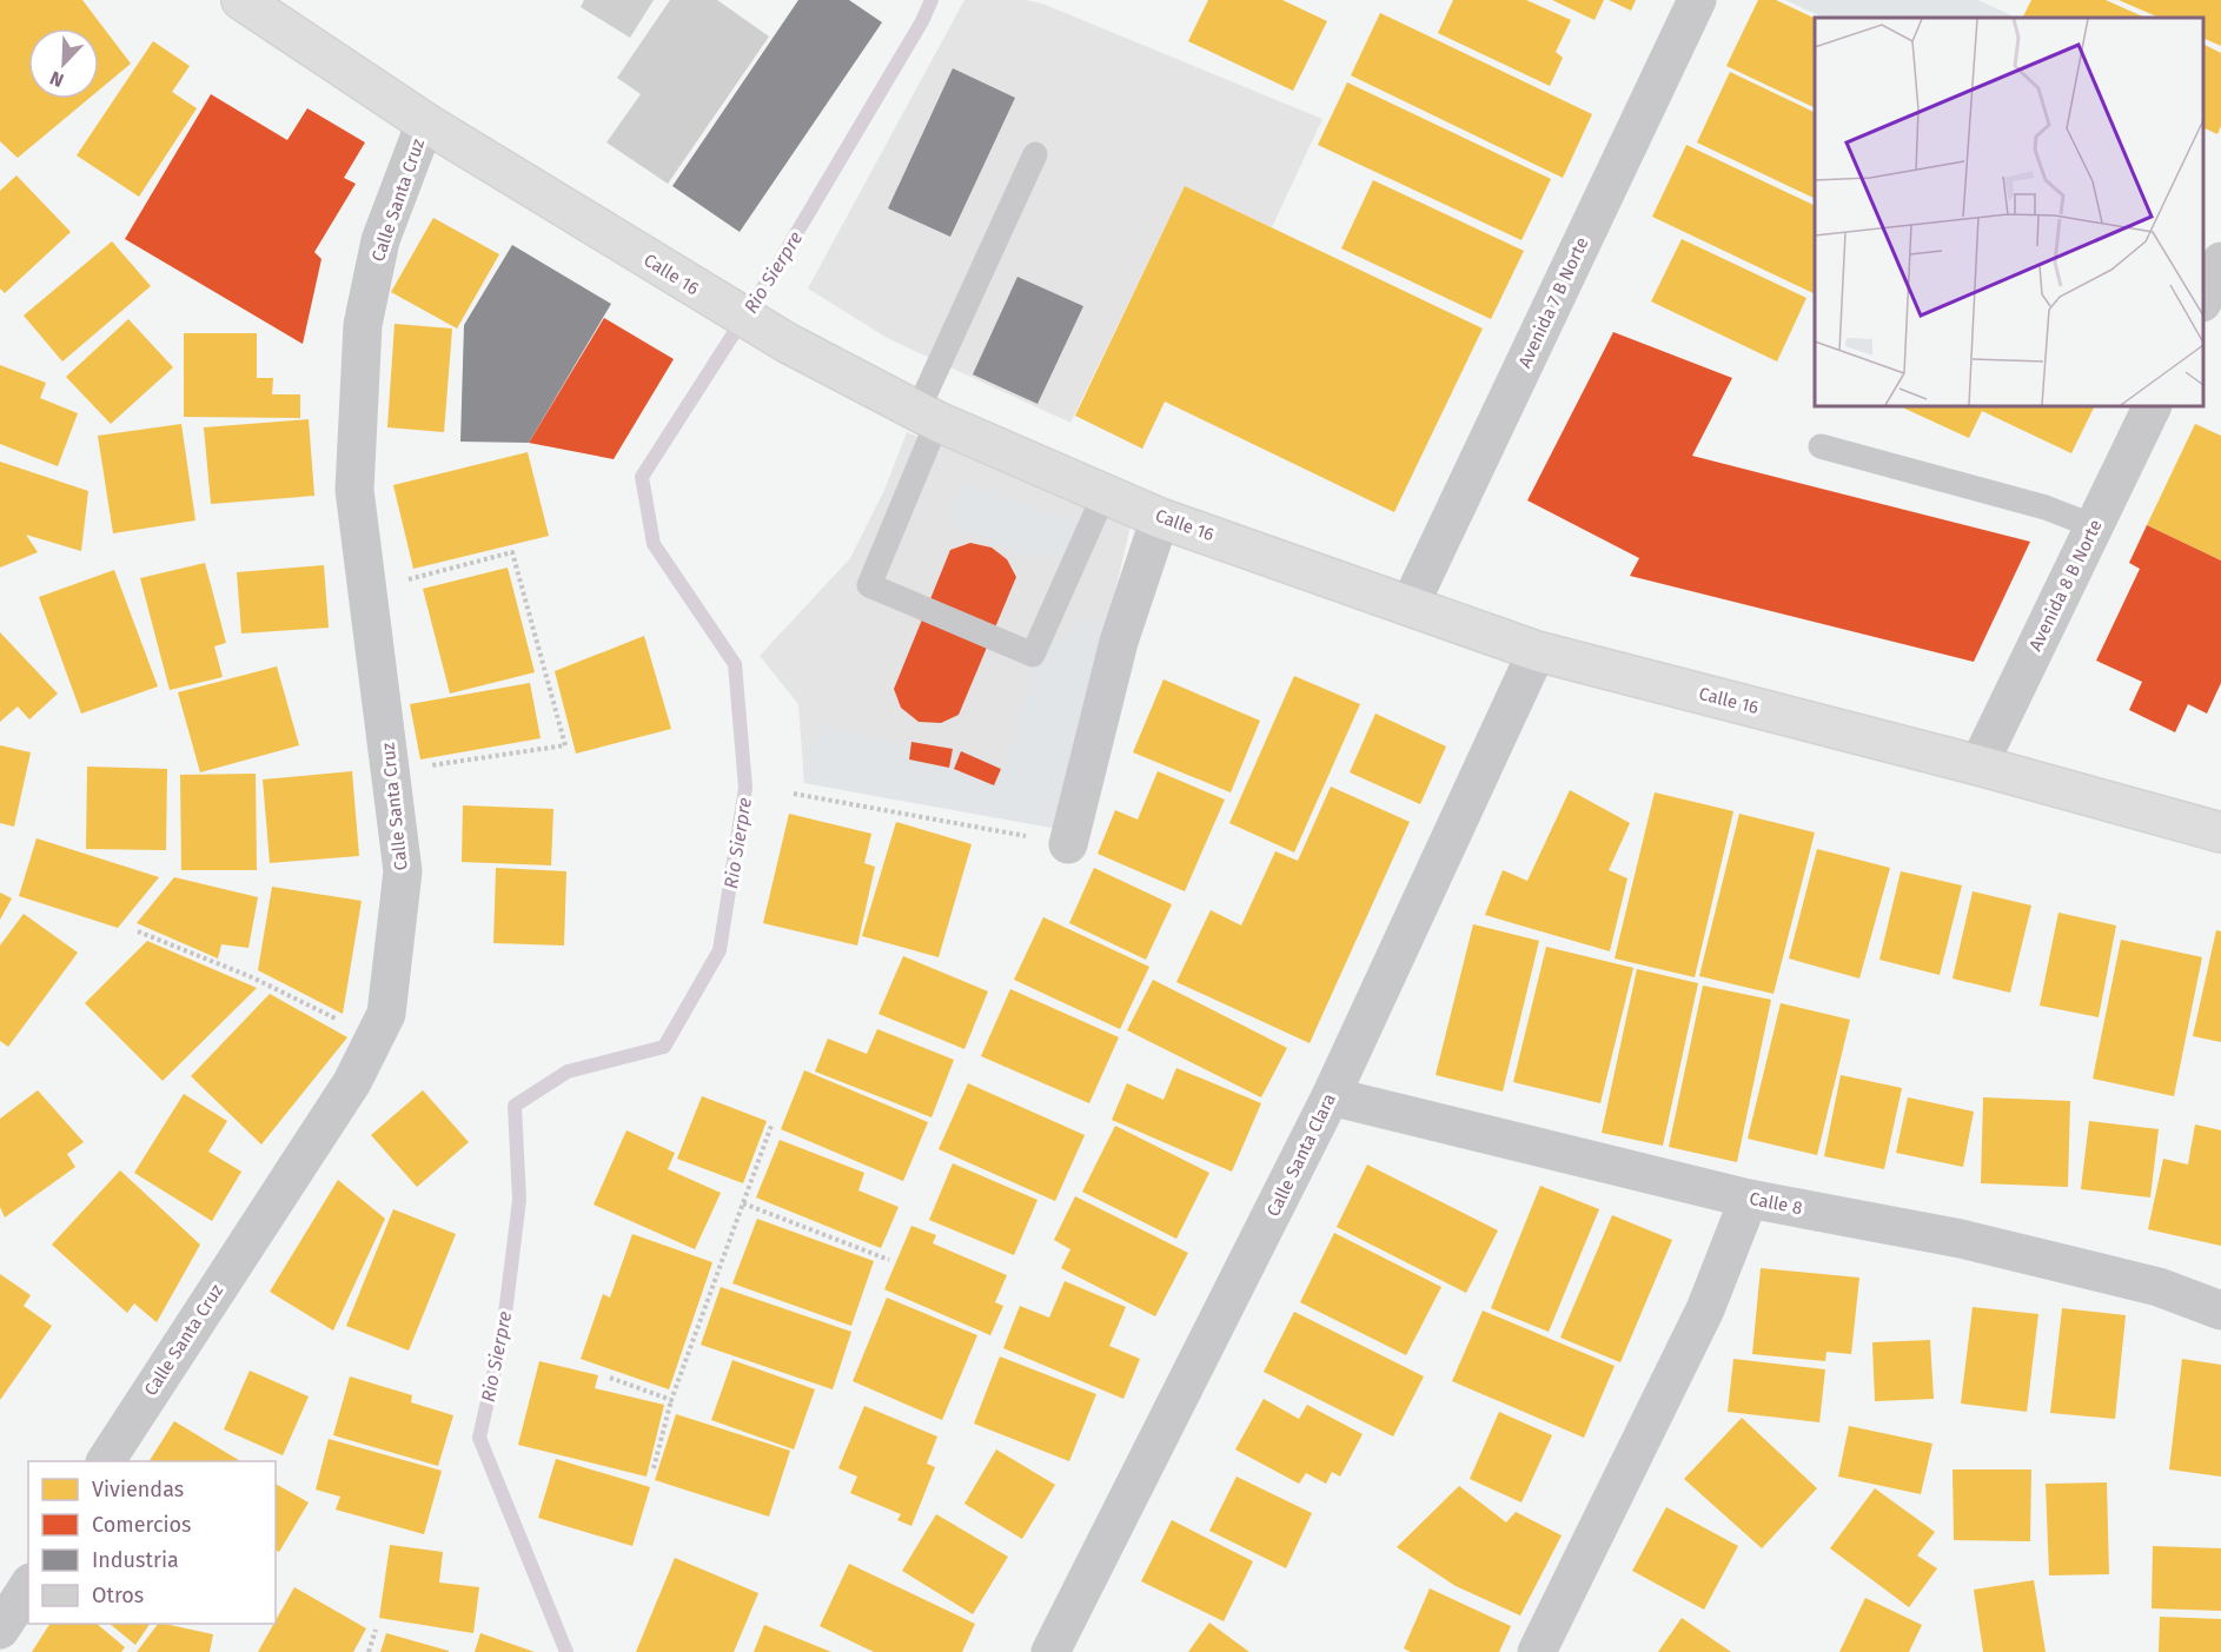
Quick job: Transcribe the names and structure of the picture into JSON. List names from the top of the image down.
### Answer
{
  "streets": {
    "main road": ["Calle 16"],
    "street": [
      "Calle Santa Cruz",
      "Avenida 7 B Norte",
      "Avenida 8 B Norte",
      "Calle Santa Clara",
      "Calle 8"
    ]
  },
  "crossings": [
    ["Calle Santa Cruz", "Calle 16"],
    ["Calle 16", "Avenida 7 B Norte"],
    ["Calle 16", "Avenida 8 B Norte"],
    ["Calle 16", "Calle Santa Clara"],
    ["Calle Santa Clara", "Calle 8"]
  ],
  "water": ["Rio Sierpre"],
  "legend": [
    "Viviendas",
    "Comercios",
    "Industria",
    "Otros"
  ],
  "north": "bottom left"
}
